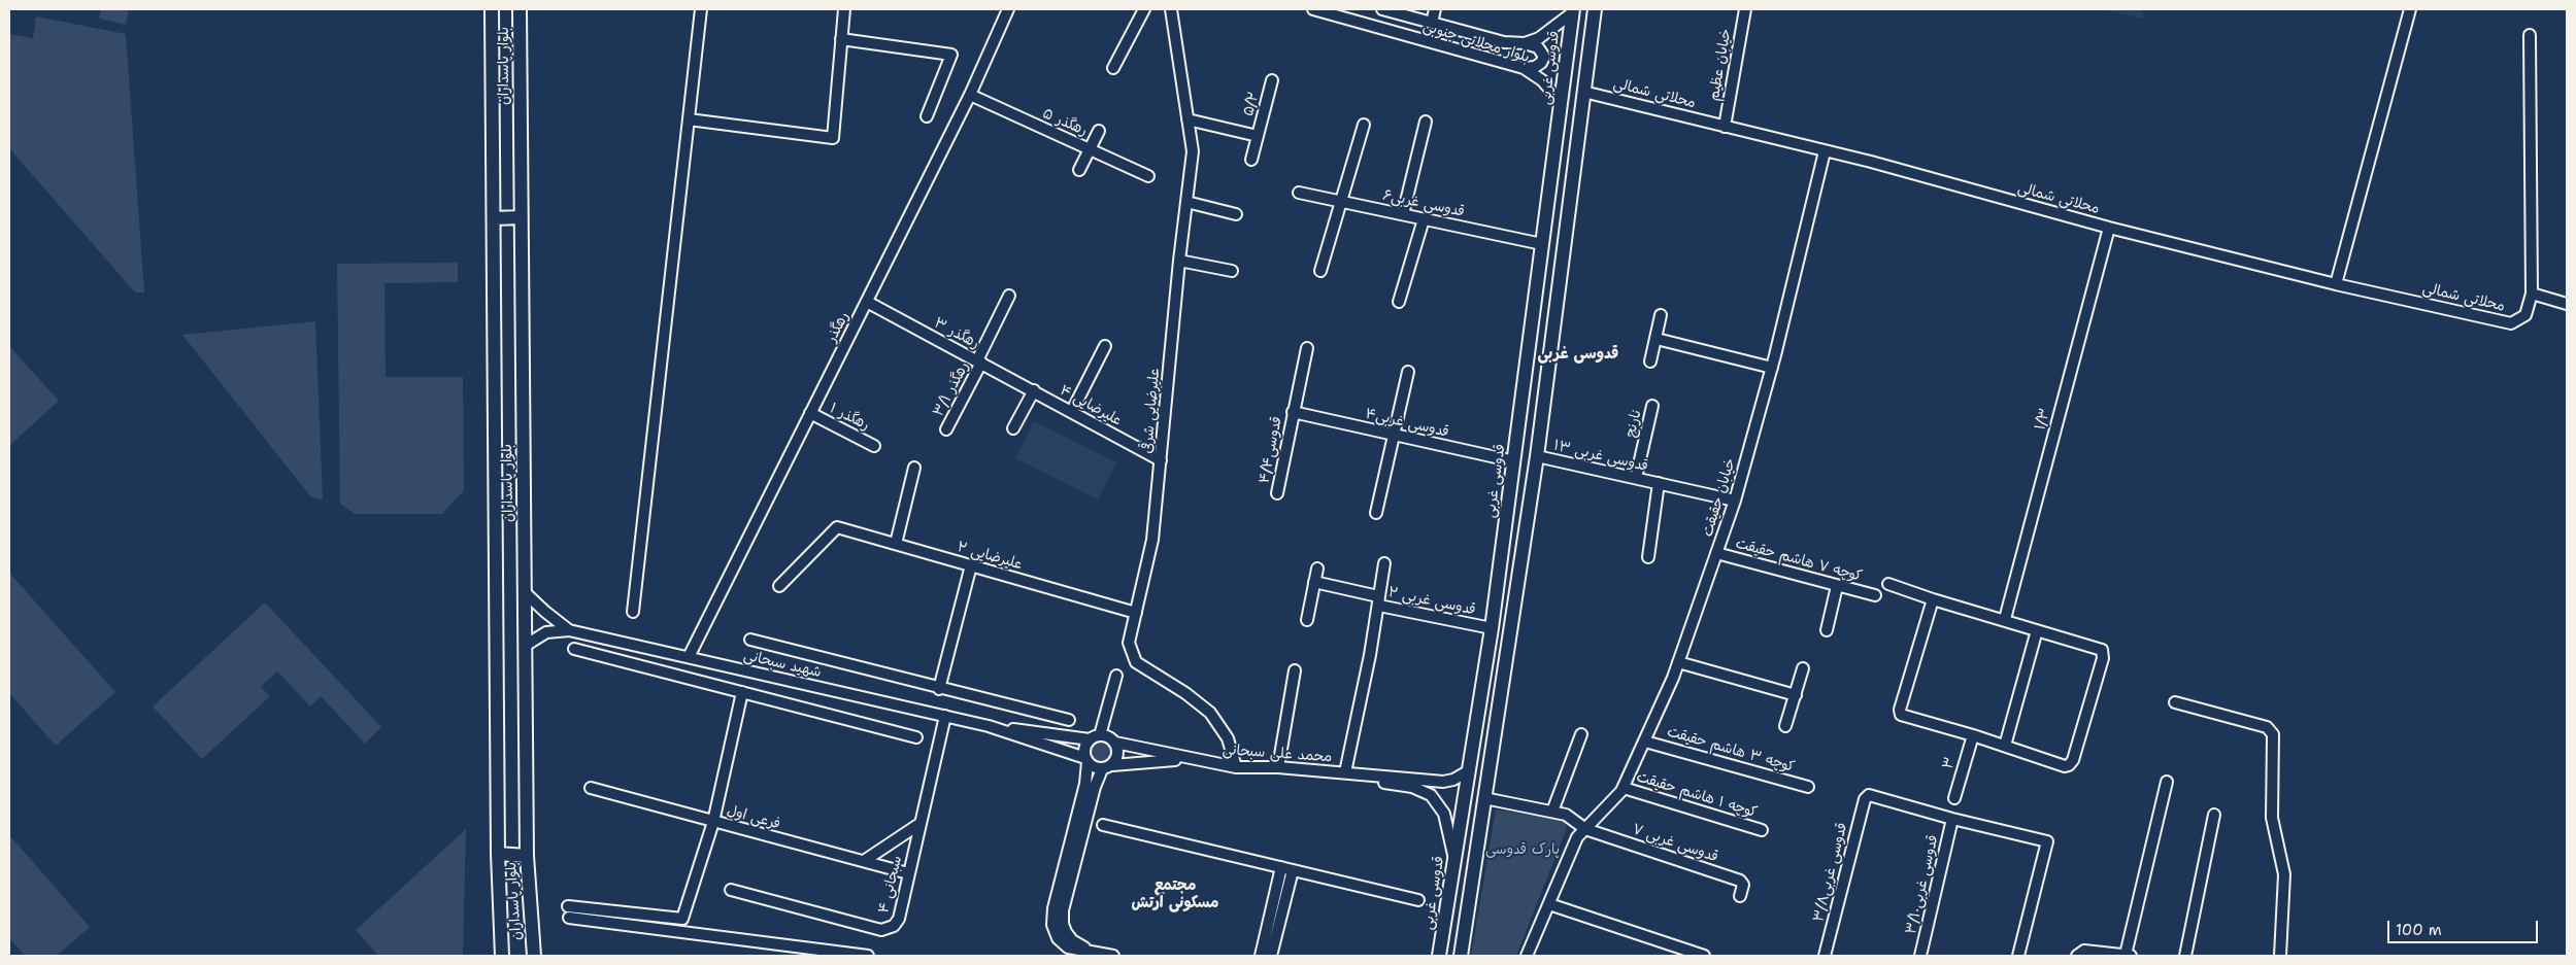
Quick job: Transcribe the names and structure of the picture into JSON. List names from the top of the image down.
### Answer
{
  "streets": {
    "main road": ["بلوار پاسداران", "قدوسی غربی"],
    "street": [
      "بلوار محلاتی جنوبی",
      "خیابان عظیم",
      "محلاتی شمالی",
      "۵/۲",
      "۵ رهگذر",
      "قدوسی غربی۶",
      "رهگذر",
      "۳ رهگذر",
      "۳/۱ رهگذر",
      "۴ علیرضایی",
      "علیرضایی شرقی",
      "۱ رهگذر",
      "۱/۳",
      "قدوسی غربی۴",
      "نارنج",
      "قدوسی۴/۴",
      "۱۳ قدوسی غربی",
      "خیابان حقیقت",
      "۲ علیرضایی",
      "کوچه ۷ هاشم حقیقت",
      "۲ قدوسی غربی",
      "شهید سبحانی",
      "کوچه ۳ هاشم حقیقت",
      "محمد علی سبحانی",
      "۳",
      "کوچه ۱ هاشم حقیقت",
      "فرعی اول",
      "۷ قدوسی غربی",
      "قدوسی غربی۳/۸",
      "سبحانی ۴",
      "قدوسی غربی۳/۱۰"
    ]
  },
  "crossings": [
    ["بلوار محلاتی جنوبی", "قدوسی غربی"],
    ["خیابان عظیم", "محلاتی شمالی"],
    ["قدوسی غربی", "قدوسی غربی۶"],
    ["قدوسی غربی", "قدوسی غربی۴"],
    ["قدوسی غربی", "۲ قدوسی غربی"],
    ["قدوسی غربی", "محمد علی سبحانی"],
    ["محلاتی شمالی", "۱/۳"],
    ["محلاتی شمالی", "خیابان حقیقت"],
    ["۵ رهگذر", "رهگذر"],
    ["رهگذر", "۳ رهگذر"],
    ["رهگذر", "۱ رهگذر"],
    ["رهگذر", "شهید سبحانی"],
    ["۳ رهگذر", "۳/۱ رهگذر"],
    ["۳ رهگذر", "۴ علیرضایی"],
    ["۴ علیرضایی", "علیرضایی شرقی"],
    ["علیرضایی شرقی", "۲ علیرضایی"],
    ["علیرضایی شرقی", "محمد علی سبحانی"],
    ["قدوسی غربی۴", "قدوسی۴/۴"],
    ["نارنج", "۱۳ قدوسی غربی"],
    ["۱۳ قدوسی غربی", "خیابان حقیقت"],
    ["خیابان حقیقت", "کوچه ۷ هاشم حقیقت"],
    ["خیابان حقیقت", "کوچه ۳ هاشم حقیقت"],
    ["خیابان حقیقت", "کوچه ۱ هاشم حقیقت"],
    ["خیابان حقیقت", "۷ قدوسی غربی"],
    ["شهید سبحانی", "محمد علی سبحانی"],
    ["شهید سبحانی", "سبحانی ۴"],
    ["فرعی اول", "سبحانی ۴"],
    ["قدوسی غربی۳/۸", "قدوسی غربی۳/۱۰"]
  ],
  "districts": ["قدوسی غربی", "مجتمع مسکونی ارتش"],
  "parks": ["پارک قدوسی"],
  "scale_bar": "100 m"
}
